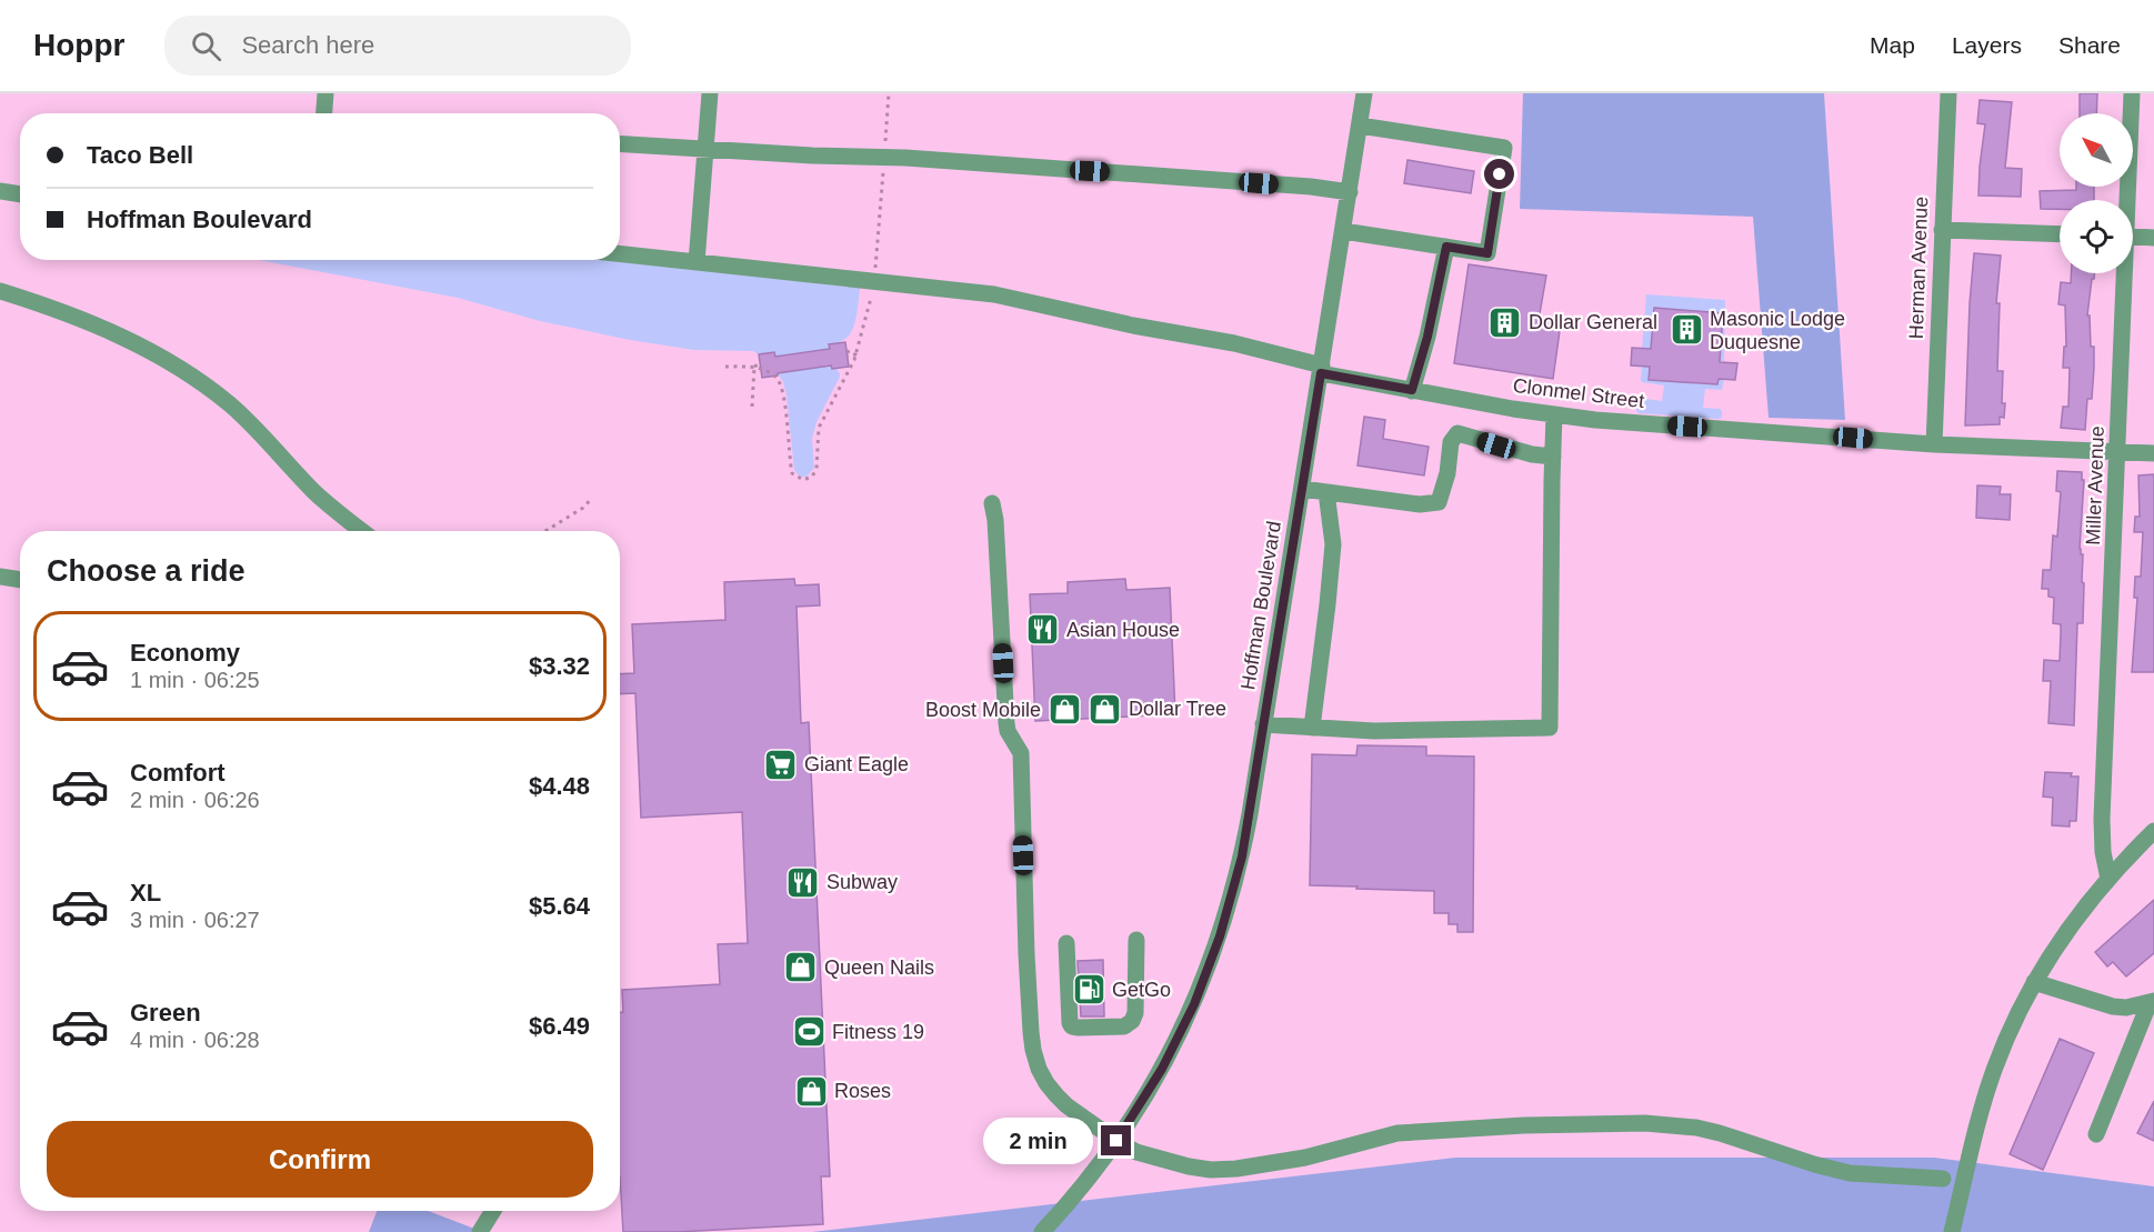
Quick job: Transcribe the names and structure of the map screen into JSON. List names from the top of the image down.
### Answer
{
  "streets": {
    "street": [
      "Herman Avenue",
      "Clonmel Street",
      "Miller Avenue",
      "Hoffman Boulevard"
    ]
  },
  "crossings": [
    ["Herman Avenue", "Clonmel Street"],
    ["Clonmel Street", "Miller Avenue"],
    ["Clonmel Street", "Hoffman Boulevard"]
  ],
  "places": {
    "building": ["Dollar General", "Masonic Lodge Duquesne"],
    "restaurant": ["Asian House", "Subway"],
    "shop": [
      "Dollar Tree",
      "Boost Mobile",
      "Queen Nails",
      "Roses"
    ],
    "supermarket": ["Giant Eagle"],
    "fuel station": ["GetGo"],
    "sports": ["Fitness 19"]
  },
  "north": "top left",
  "page": {
    "header": "Hoppr",
    "search": "Search here",
    "nav": ["Map", "Layers", "Share"],
    "banner": ["Taco Bell", "Hoffman Boulevard"],
    "heading": "Choose a ride",
    "list": [
      {
        "name": "Economy",
        "note": "1 min · 06:25",
        "value": "$3.32"
      },
      {
        "name": "Comfort",
        "note": "2 min · 06:26",
        "value": "$4.48"
      },
      {
        "name": "XL",
        "note": "3 min · 06:27",
        "value": "$5.64"
      },
      {
        "name": "Green",
        "note": "4 min · 06:28",
        "value": "$6.49"
      }
    ],
    "buttons": "Confirm",
    "bubble": "2 min"
  }
}
